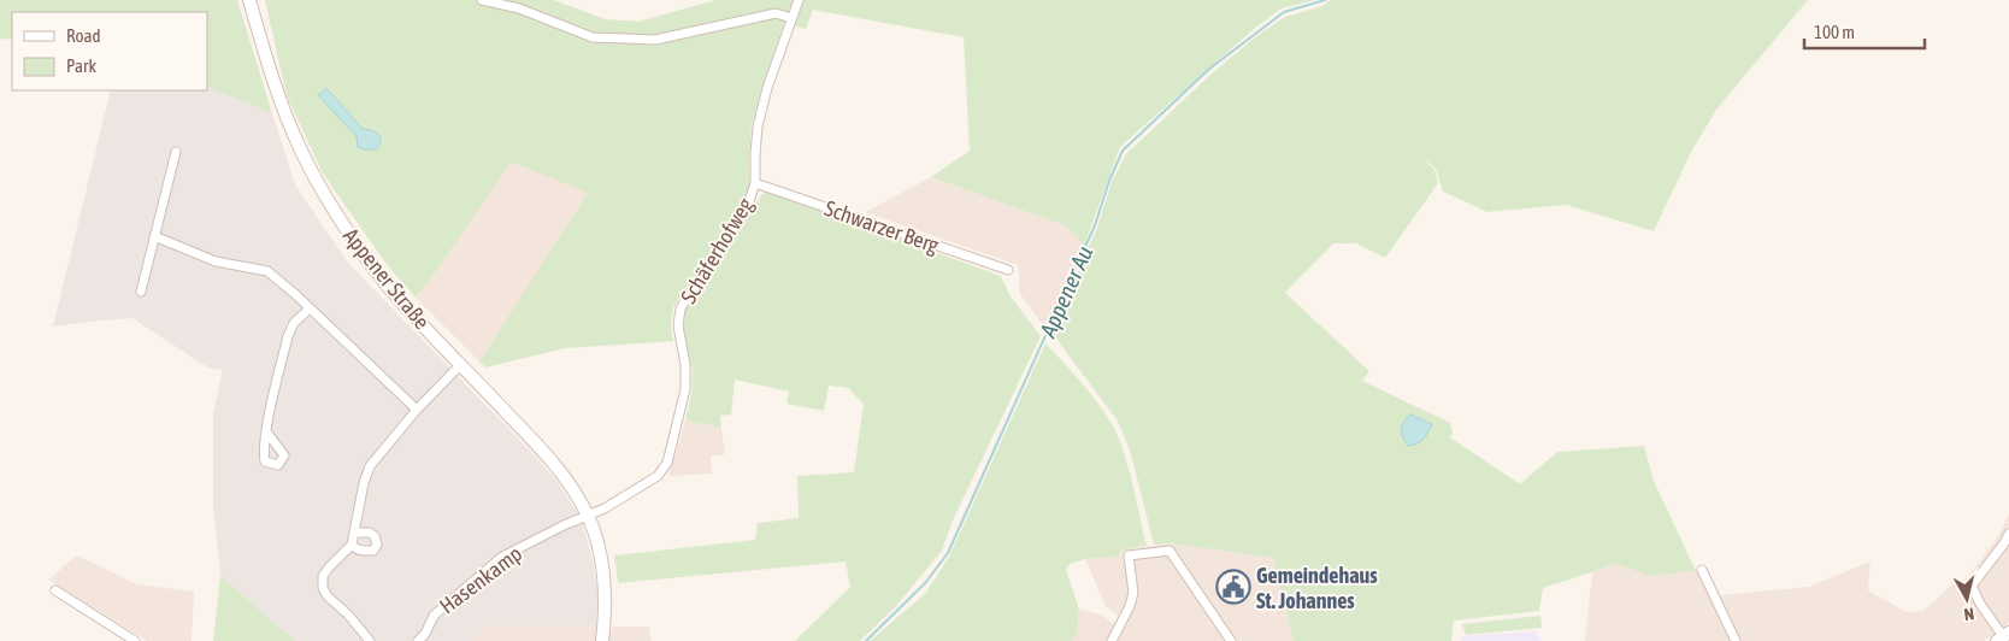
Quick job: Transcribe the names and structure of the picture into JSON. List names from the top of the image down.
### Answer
{
  "streets": {
    "street": [
      "Schwarzer Berg",
      "Schäferhofweg",
      "Appener Straße",
      "Hasenkamp"
    ]
  },
  "crossings": [
    ["Schwarzer Berg", "Schäferhofweg"],
    ["Schäferhofweg", "Appener Straße"],
    ["Schäferhofweg", "Hasenkamp"],
    ["Appener Straße", "Hasenkamp"]
  ],
  "water": ["Appener Au"],
  "places": {
    "public building": ["Gemeindehaus St. Johannes"]
  },
  "legend": ["Road", "Park"],
  "scale_bar": "100 m",
  "north": "bottom"
}
